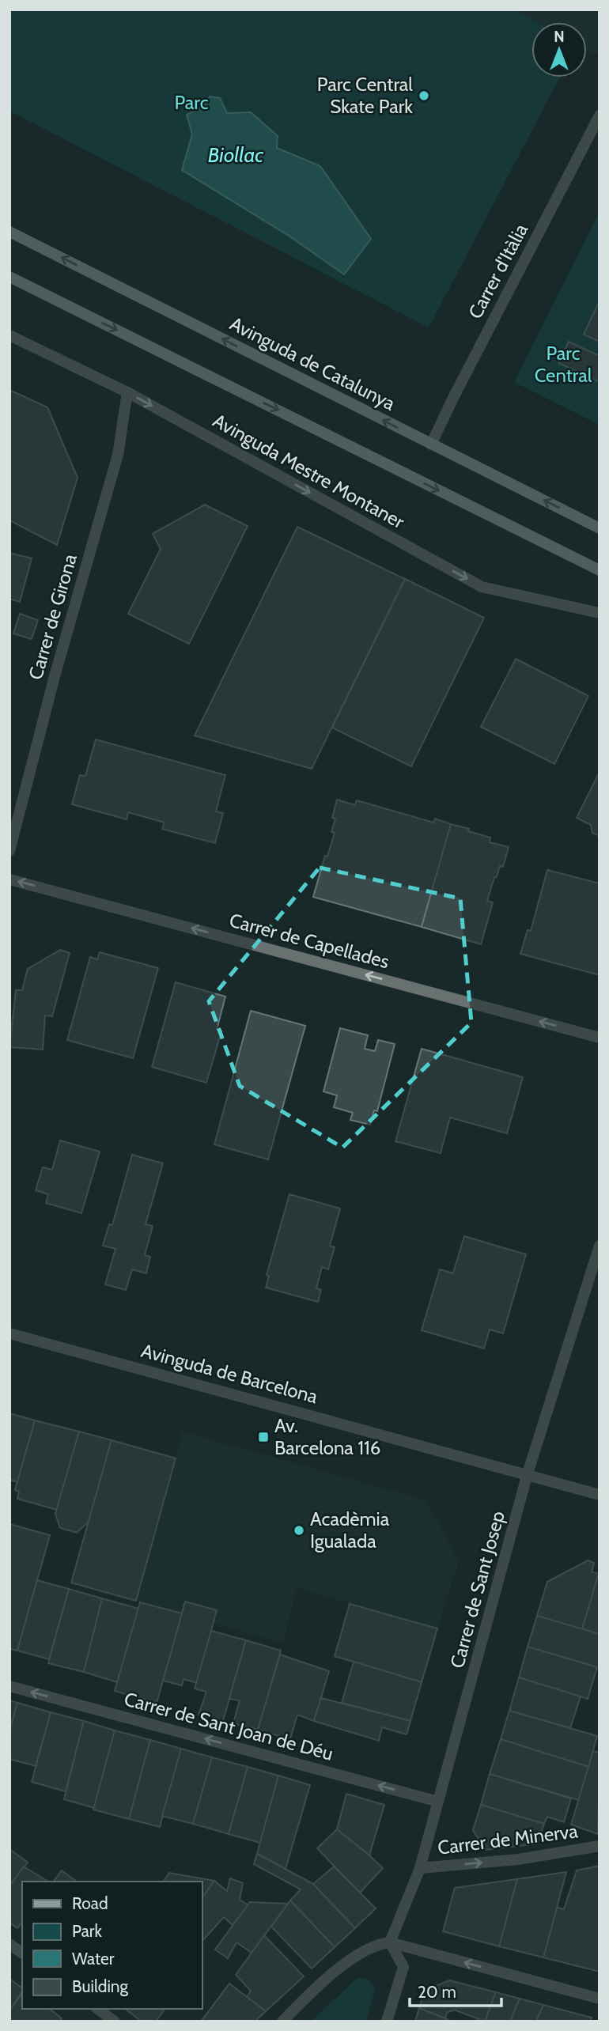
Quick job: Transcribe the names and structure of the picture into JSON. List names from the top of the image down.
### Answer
{
  "streets": {
    "street": [
      "Carrer d'Itàlia",
      "Avinguda de Catalunya",
      "Avinguda Mestre Montaner",
      "Carrer de Girona",
      "Carrer de Capellades",
      "Avinguda de Barcelona",
      "Carrer de Sant Josep",
      "Carrer de Sant Joan de Déu",
      "Carrer de Minerva"
    ]
  },
  "crossings": [
    ["Carrer d'Itàlia", "Avinguda de Catalunya"],
    ["Avinguda Mestre Montaner", "Carrer de Girona"],
    ["Avinguda de Barcelona", "Carrer de Sant Josep"],
    ["Carrer de Sant Josep", "Carrer de Sant Joan de Déu"],
    ["Carrer de Sant Josep", "Carrer de Minerva"]
  ],
  "one_way": ["Carrer de Capellades", "Carrer de Sant Joan de Déu", "Carrer de Minerva"],
  "water": ["Biollac"],
  "parks": ["Parc", "Parc Central"],
  "places": {
    "other": ["Parc Central Skate Park", "Acadèmia Igualada"],
    "transit": ["Av. Barcelona 116"]
  },
  "legend": [
    "Road",
    "Park",
    "Water",
    "Building"
  ],
  "scale_bar": "20 m",
  "north": "top"
}
